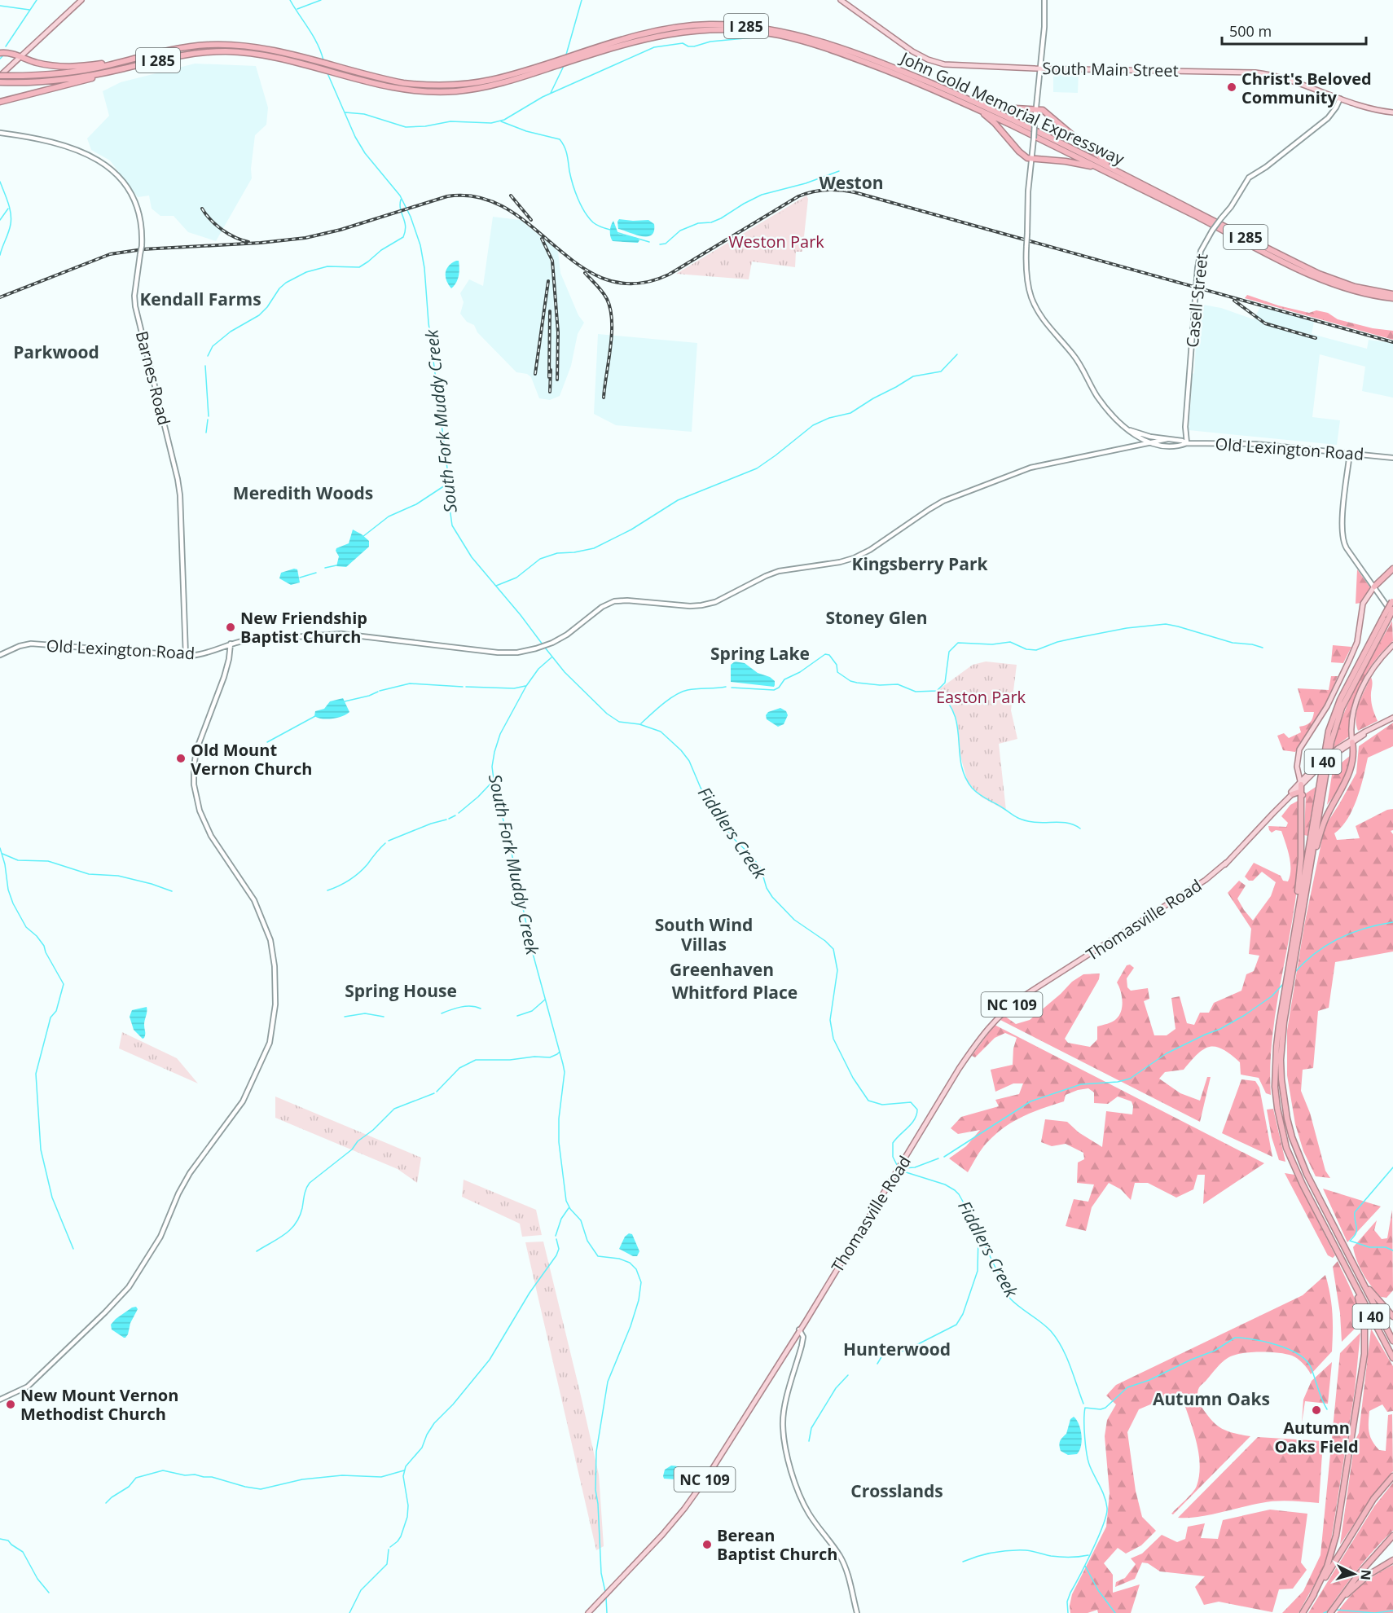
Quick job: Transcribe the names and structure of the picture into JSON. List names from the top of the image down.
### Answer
{
  "streets": {
    "highway": ["I 285", "John Gold Memorial Expressway", "I 40"],
    "main road": ["South Main Street", "Thomasville Road", "NC 109"],
    "street": ["Casell Street", "Barnes Road", "Old Lexington Road"]
  },
  "crossings": [
    ["South Main Street", "Casell Street"],
    ["Casell Street", "Old Lexington Road"],
    ["Barnes Road", "Old Lexington Road"]
  ],
  "districts": [
    "Weston",
    "Kendall Farms",
    "Parkwood",
    "Meredith Woods",
    "Kingsberry Park",
    "Stoney Glen",
    "Spring Lake",
    "South Wind Villas",
    "Greenhaven",
    "Spring House",
    "Whitford Place",
    "Hunterwood",
    "Autumn Oaks",
    "Crosslands"
  ],
  "water": ["South Fork Muddy Creek", "Fiddlers Creek"],
  "parks": ["Weston Park", "Easton Park"],
  "places": [
    "Christ's Beloved Community",
    "New Friendship Baptist Church",
    "Old Mount Vernon Church",
    "New Mount Vernon Methodist Church",
    "Autumn Oaks Field",
    "Berean Baptist Church"
  ],
  "scale_bar": "500 m",
  "north": "right"
}
